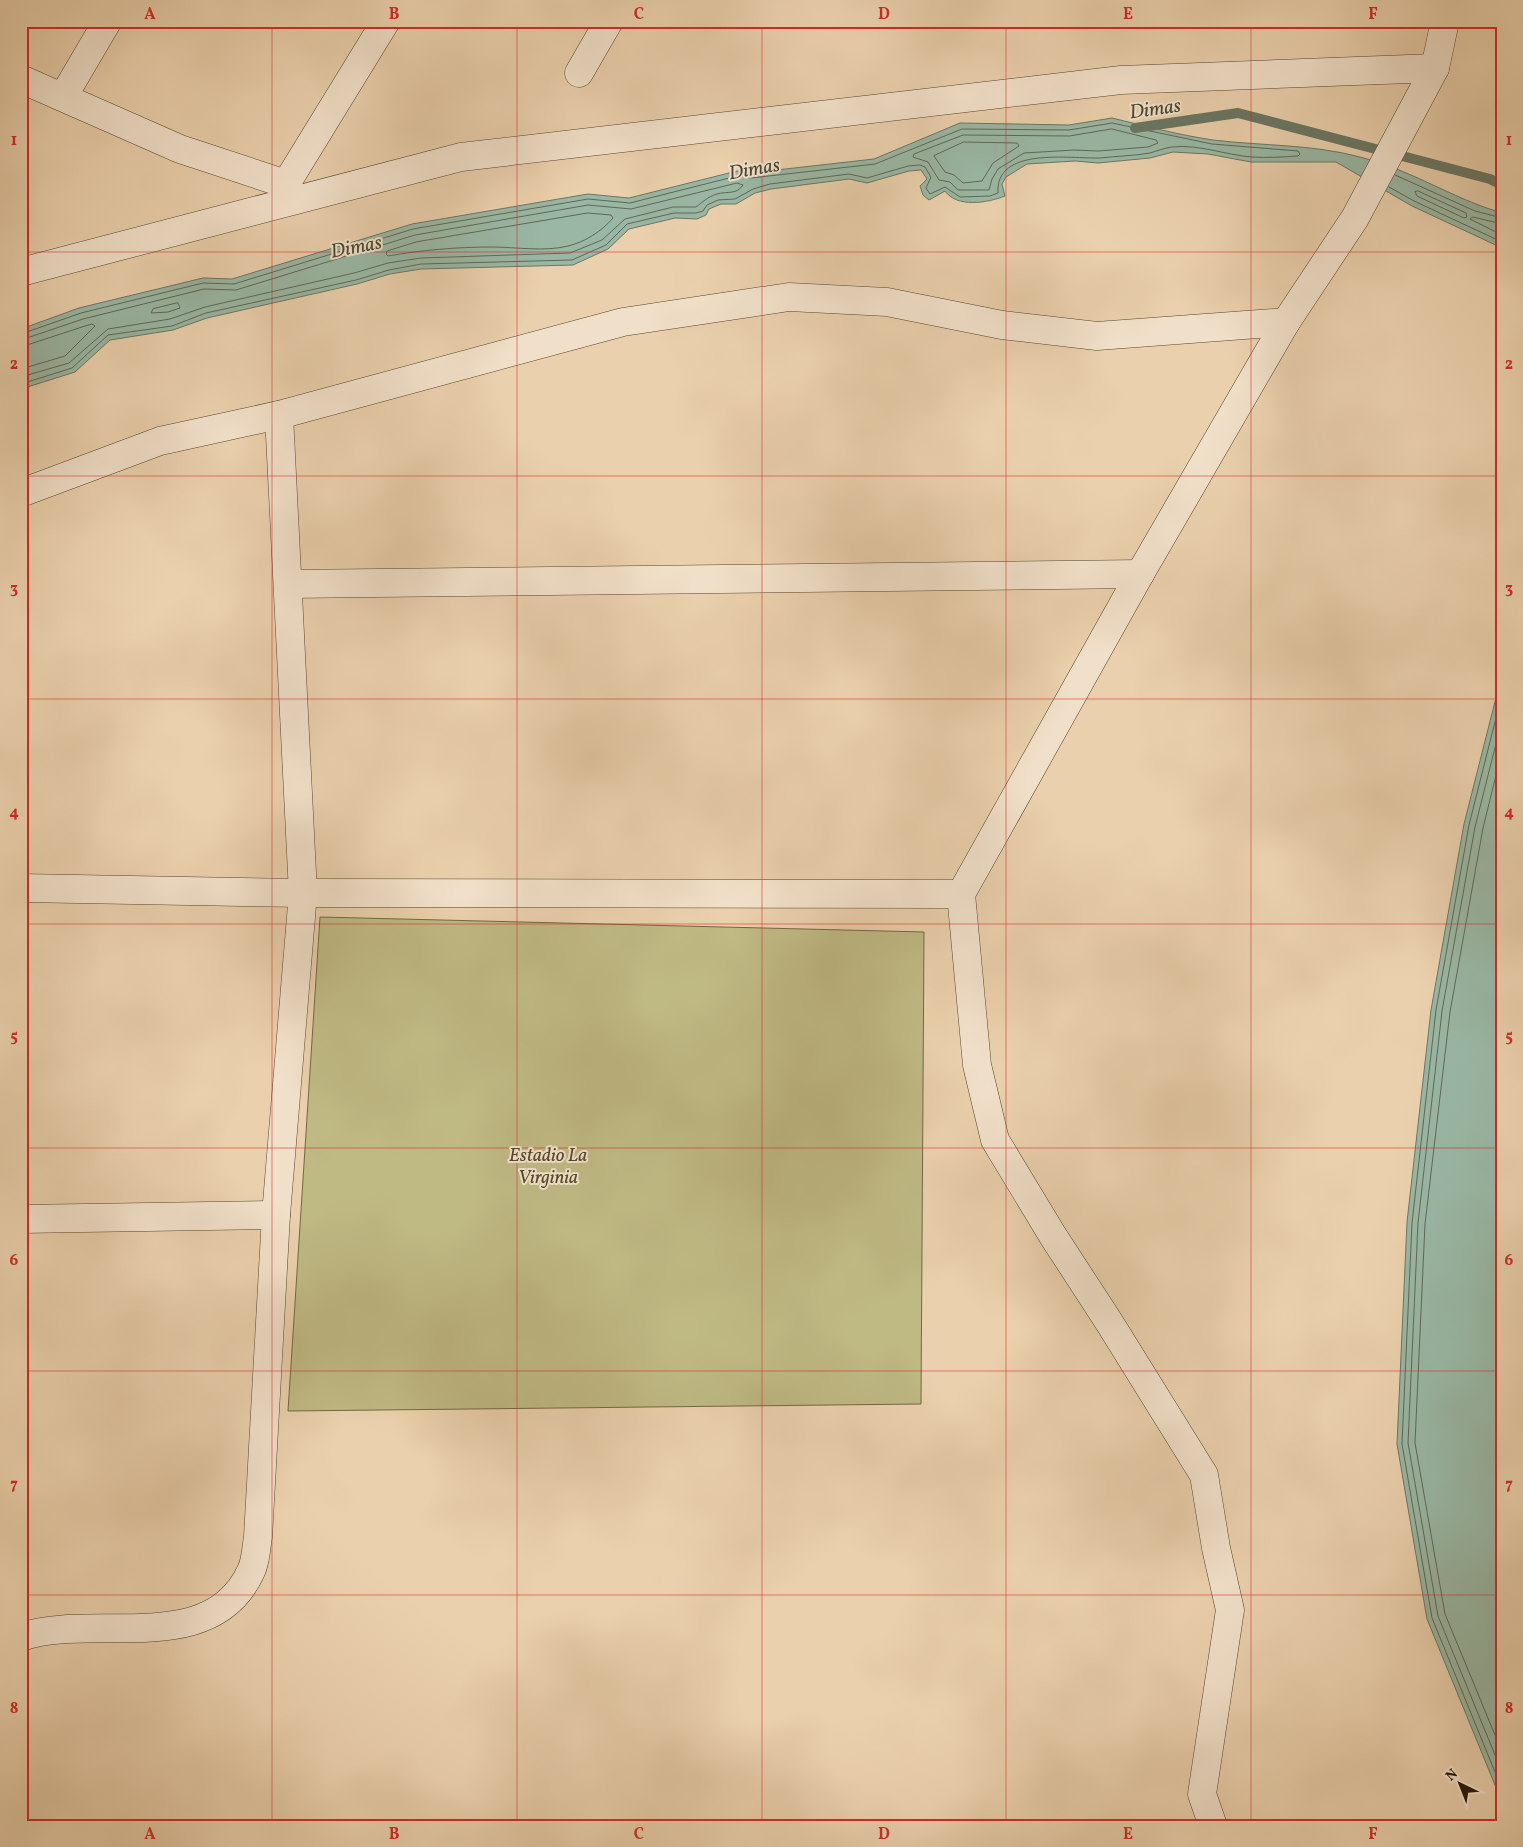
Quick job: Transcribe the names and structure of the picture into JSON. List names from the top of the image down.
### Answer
{
  "water": ["Dimas"],
  "parks": ["Estadio La Virginia"],
  "north": "top left",
  "grid": {
    "columns": [
      "A",
      "B",
      "C",
      "D",
      "E",
      "F"
    ],
    "rows": [
      "1",
      "2",
      "3",
      "4",
      "5",
      "6",
      "7",
      "8"
    ]
  }
}
